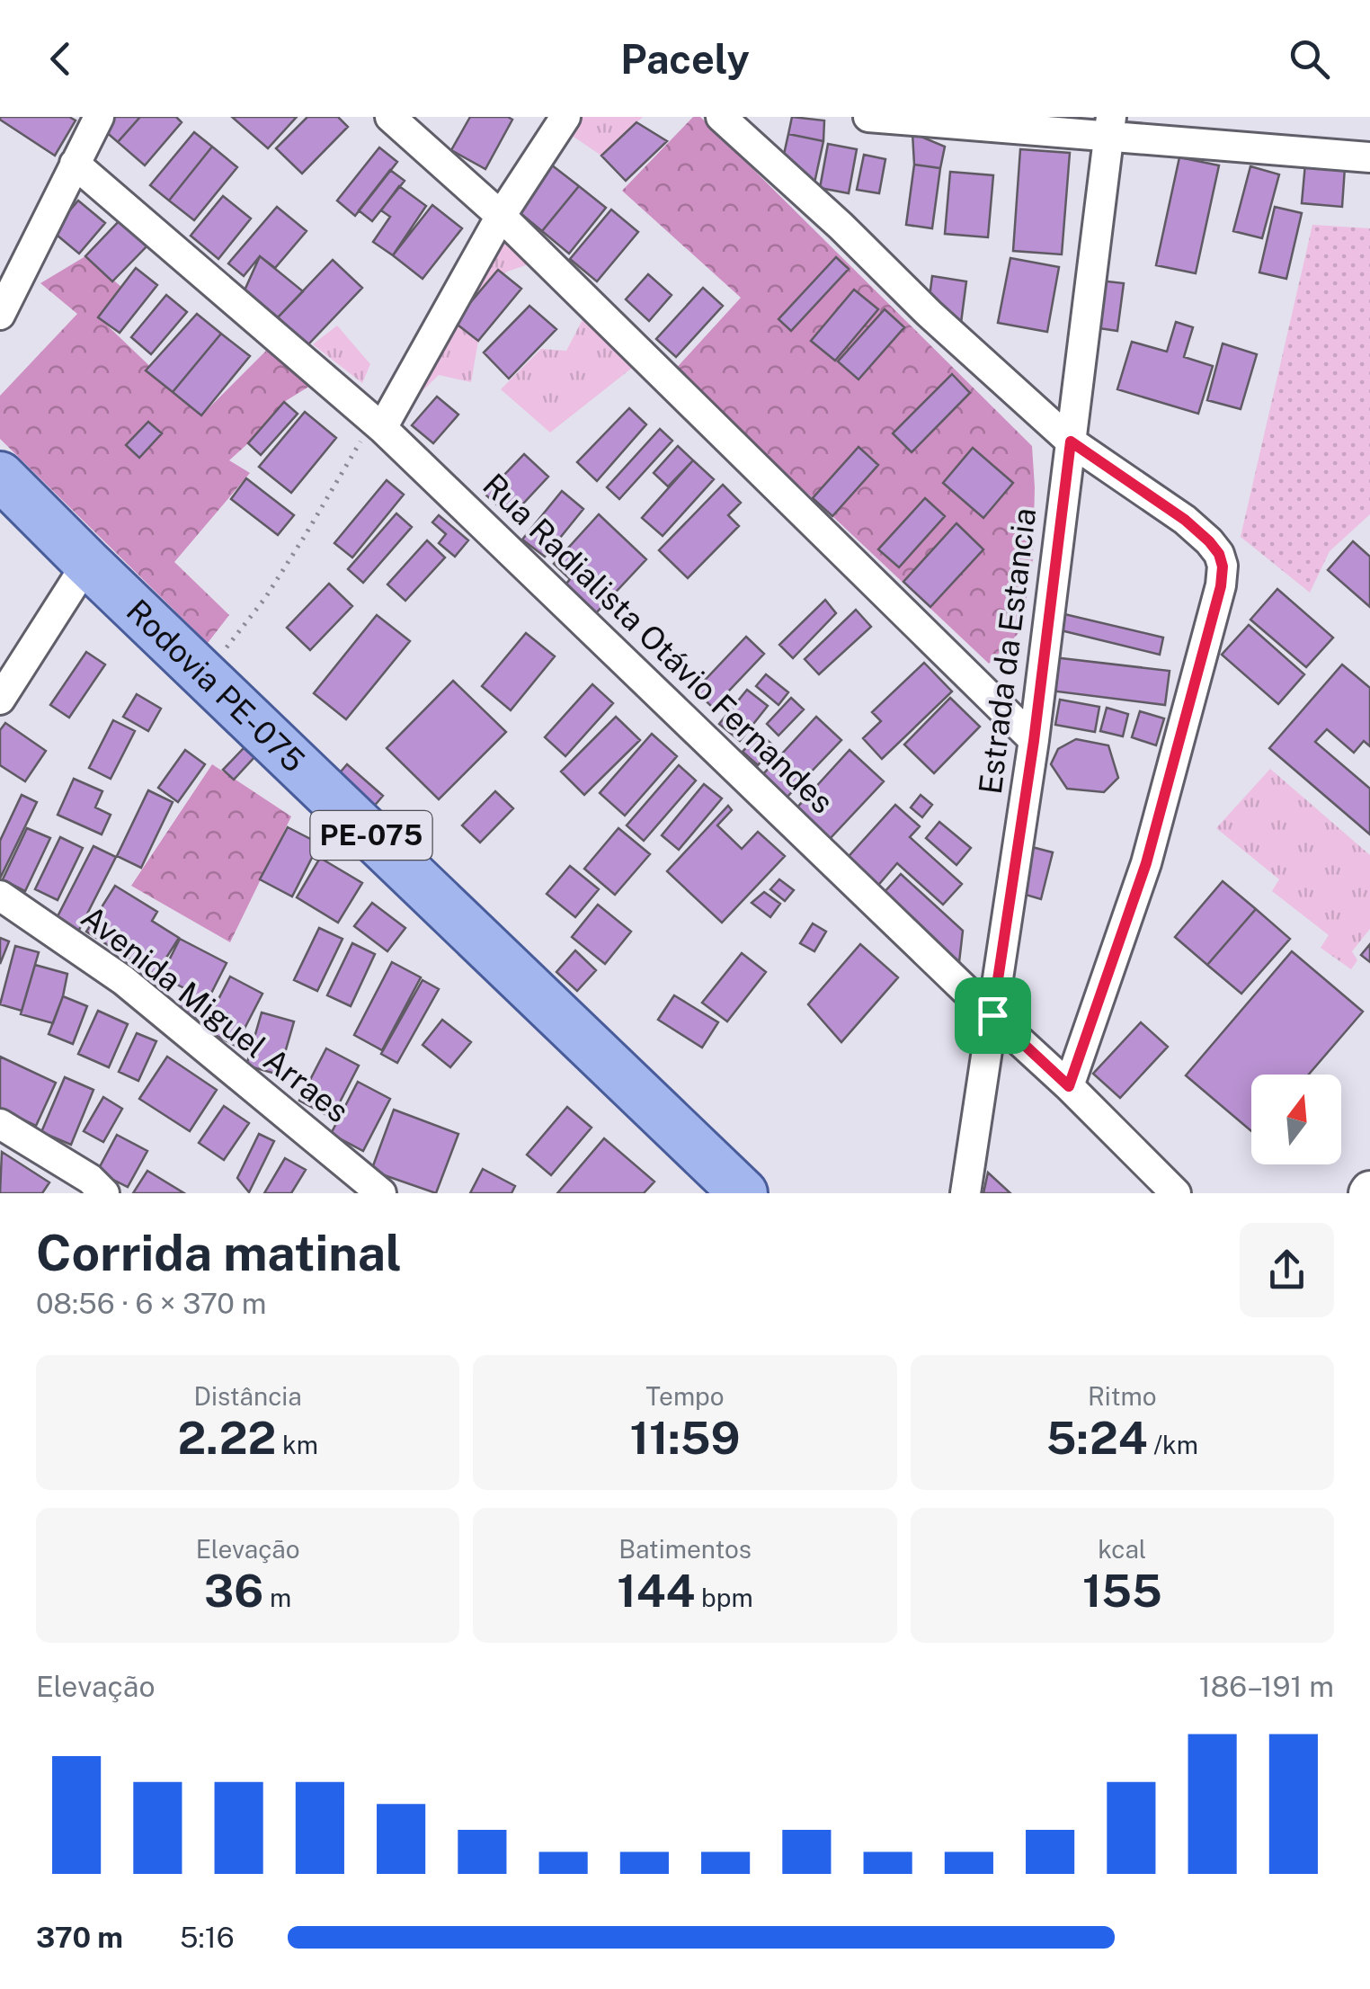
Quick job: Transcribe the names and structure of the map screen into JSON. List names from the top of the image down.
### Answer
{
  "streets": {
    "main road": ["Rodovia PE-075", "PE-075"],
    "street": ["Rua Radialista Otávio Fernandes", "Estrada da Estancia", "Avenida Miguel Arraes"]
  },
  "crossings": [
    ["Rua Radialista Otávio Fernandes", "Estrada da Estancia"]
  ],
  "north": "top",
  "page": {
    "header": "Pacely",
    "heading": ["Corrida matinal", "08:56 · 6 × 370 m"],
    "stats": [
      ["Distância", "2.22 km"],
      ["Tempo", "11:59"],
      ["Ritmo", "5:24 /km"],
      ["Elevação", "36 m"],
      ["Batimentos", "144 bpm"],
      ["kcal", "155"]
    ],
    "chart": ["Elevação", "186–191 m"],
    "list": [
      {
        "name": "370 m",
        "note": "5:16"
      }
    ]
  }
}
